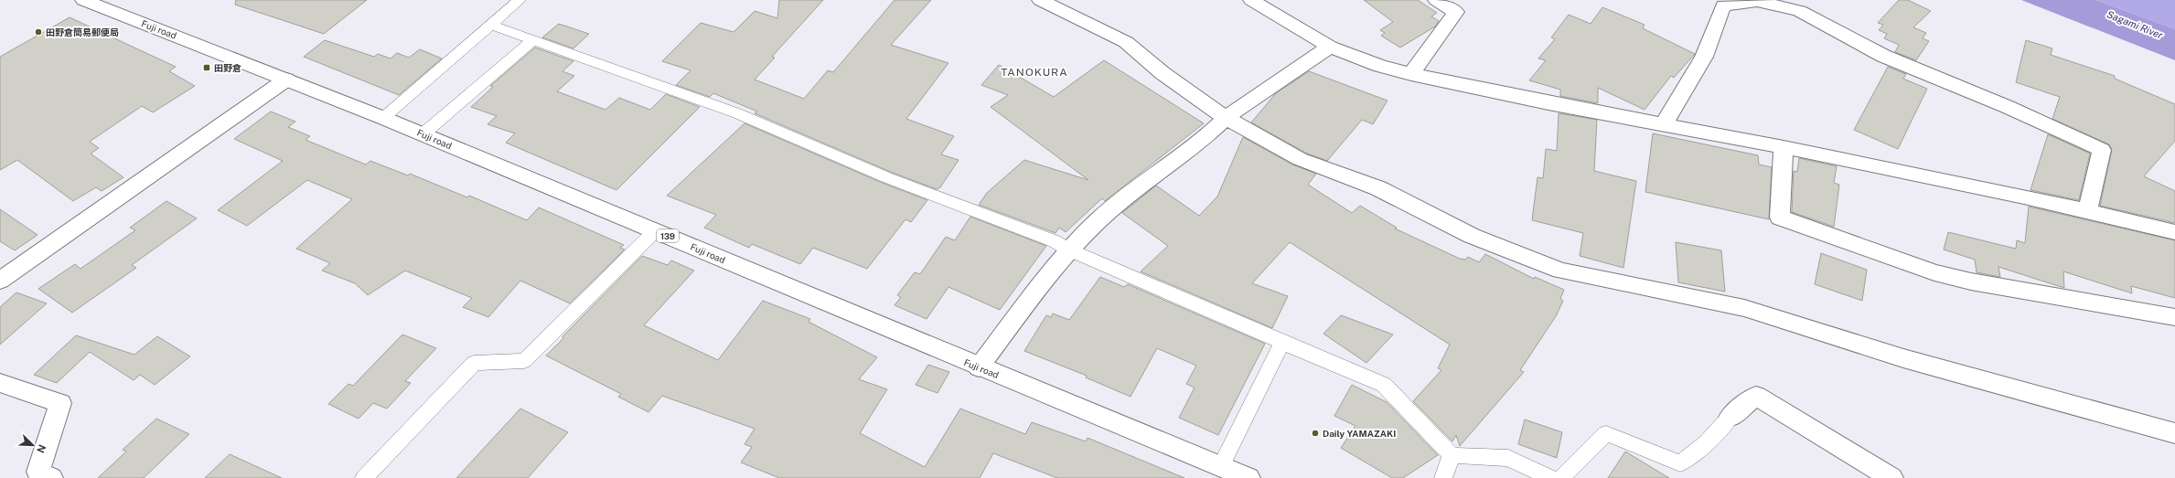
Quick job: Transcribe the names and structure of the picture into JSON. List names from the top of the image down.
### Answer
{
  "streets": {
    "main road": ["Fuji road", "139"]
  },
  "districts": ["TANOKURA"],
  "water": ["Sagami River"],
  "places": {
    "other": ["田野倉簡易郵便局", "Daily YAMAZAKI"],
    "transit": ["田野倉"]
  },
  "north": "bottom right"
}
